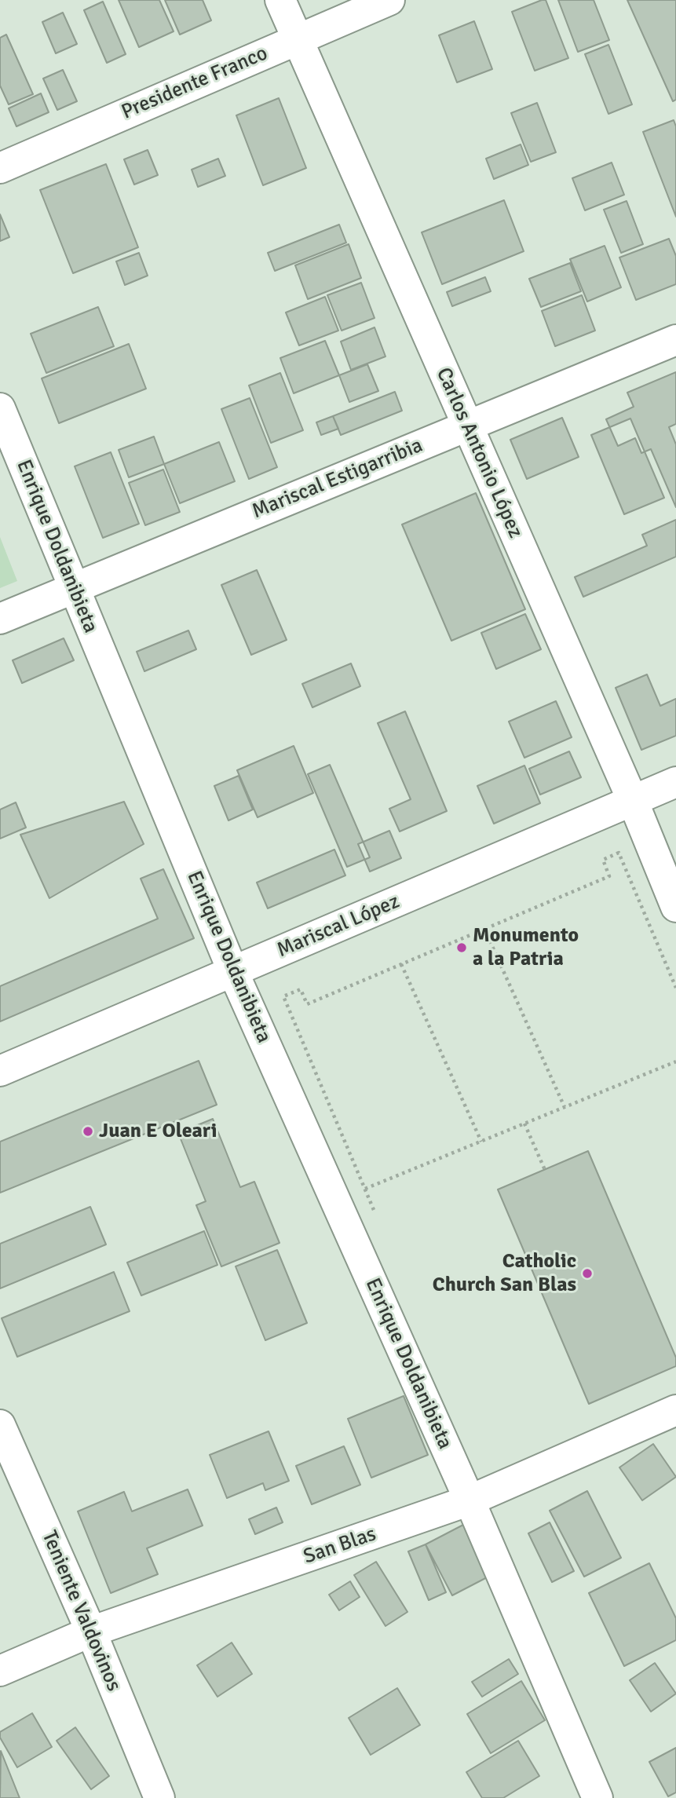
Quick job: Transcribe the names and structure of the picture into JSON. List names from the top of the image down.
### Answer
{
  "streets": {
    "street": [
      "Presidente Franco",
      "Carlos Antonio López",
      "Mariscal Estigarribia",
      "Enrique Doldanibieta",
      "Mariscal López",
      "San Blas",
      "Teniente Valdovinos"
    ]
  },
  "crossings": [
    ["Presidente Franco", "Carlos Antonio López"],
    ["Carlos Antonio López", "Mariscal Estigarribia"],
    ["Carlos Antonio López", "Mariscal López"],
    ["Mariscal Estigarribia", "Enrique Doldanibieta"],
    ["Enrique Doldanibieta", "Mariscal López"],
    ["Enrique Doldanibieta", "San Blas"],
    ["San Blas", "Teniente Valdovinos"]
  ],
  "places": ["Monumento a la Patria", "Juan E Oleari", "Catholic Church San Blas"]
}
